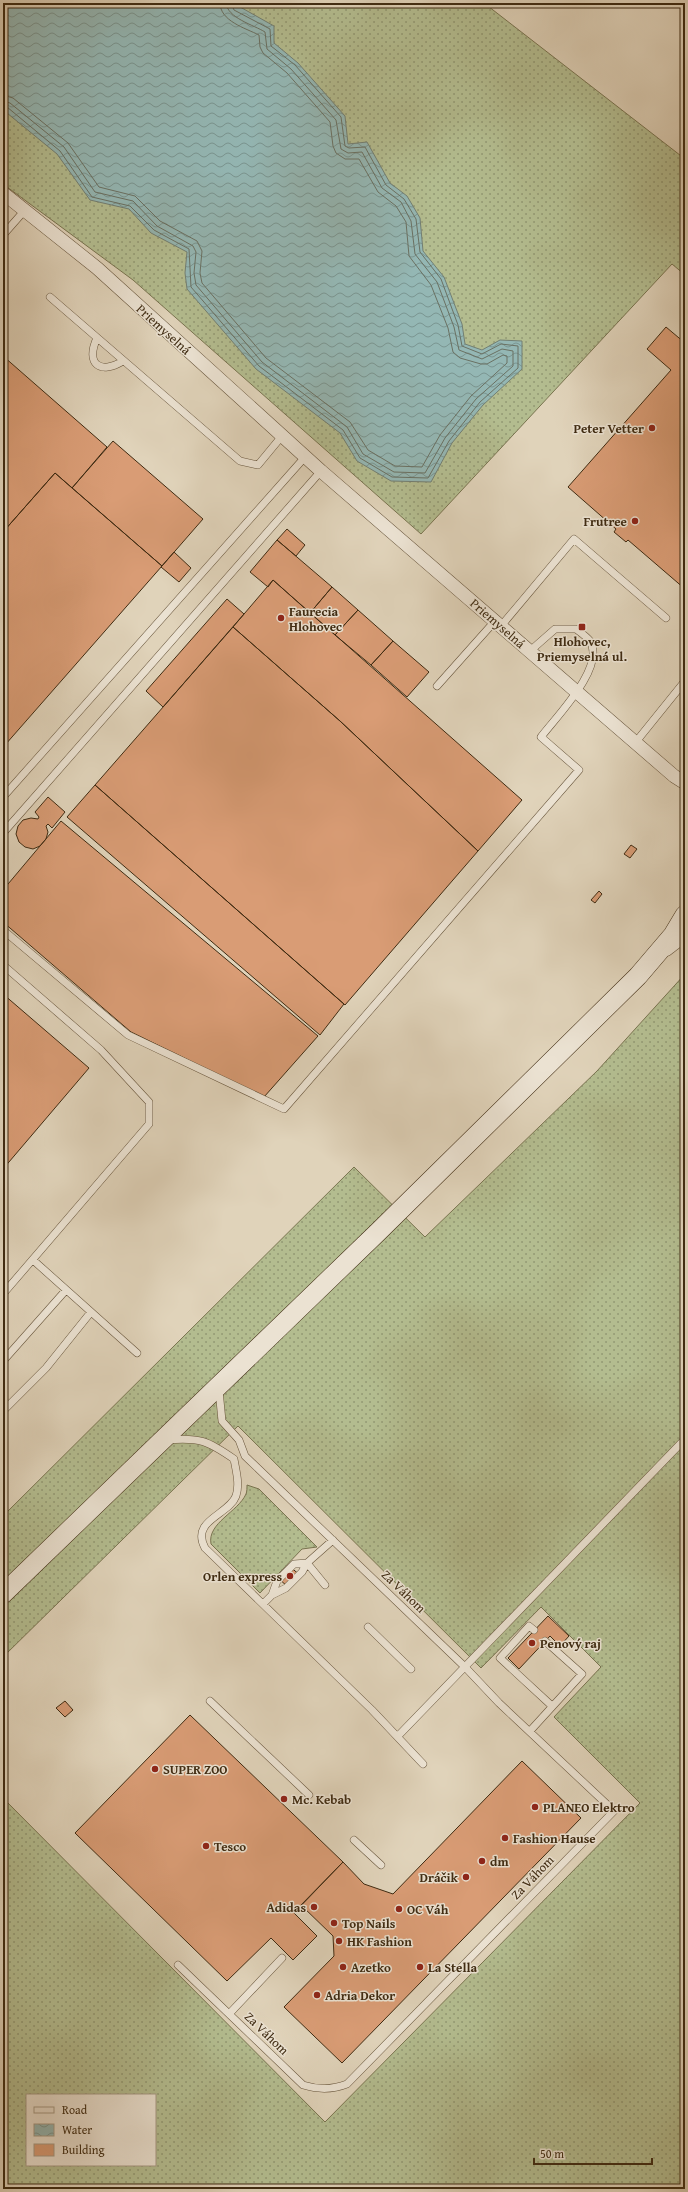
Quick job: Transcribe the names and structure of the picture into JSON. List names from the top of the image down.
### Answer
{
  "streets": {
    "street": ["Priemyselná"],
    "lane": ["Za Váhom"]
  },
  "places": {
    "other": [
      "Peter Vetter",
      "Frutree",
      "Faurecia Hlohovec",
      "Orlen express",
      "Penový raj",
      "SUPER ZOO",
      "Mc. Kebab",
      "PLANEO Elektro",
      "Fashion Hause",
      "Tesco",
      "dm",
      "Dráčik",
      "Adidas",
      "OC Váh",
      "Top Nails",
      "HK Fashion",
      "Azetko",
      "La Stella",
      "Adria Dekor"
    ],
    "transit": ["Hlohovec, Priemyselná ul."]
  },
  "legend": ["Road", "Water", "Building"],
  "scale_bar": "50 m"
}
